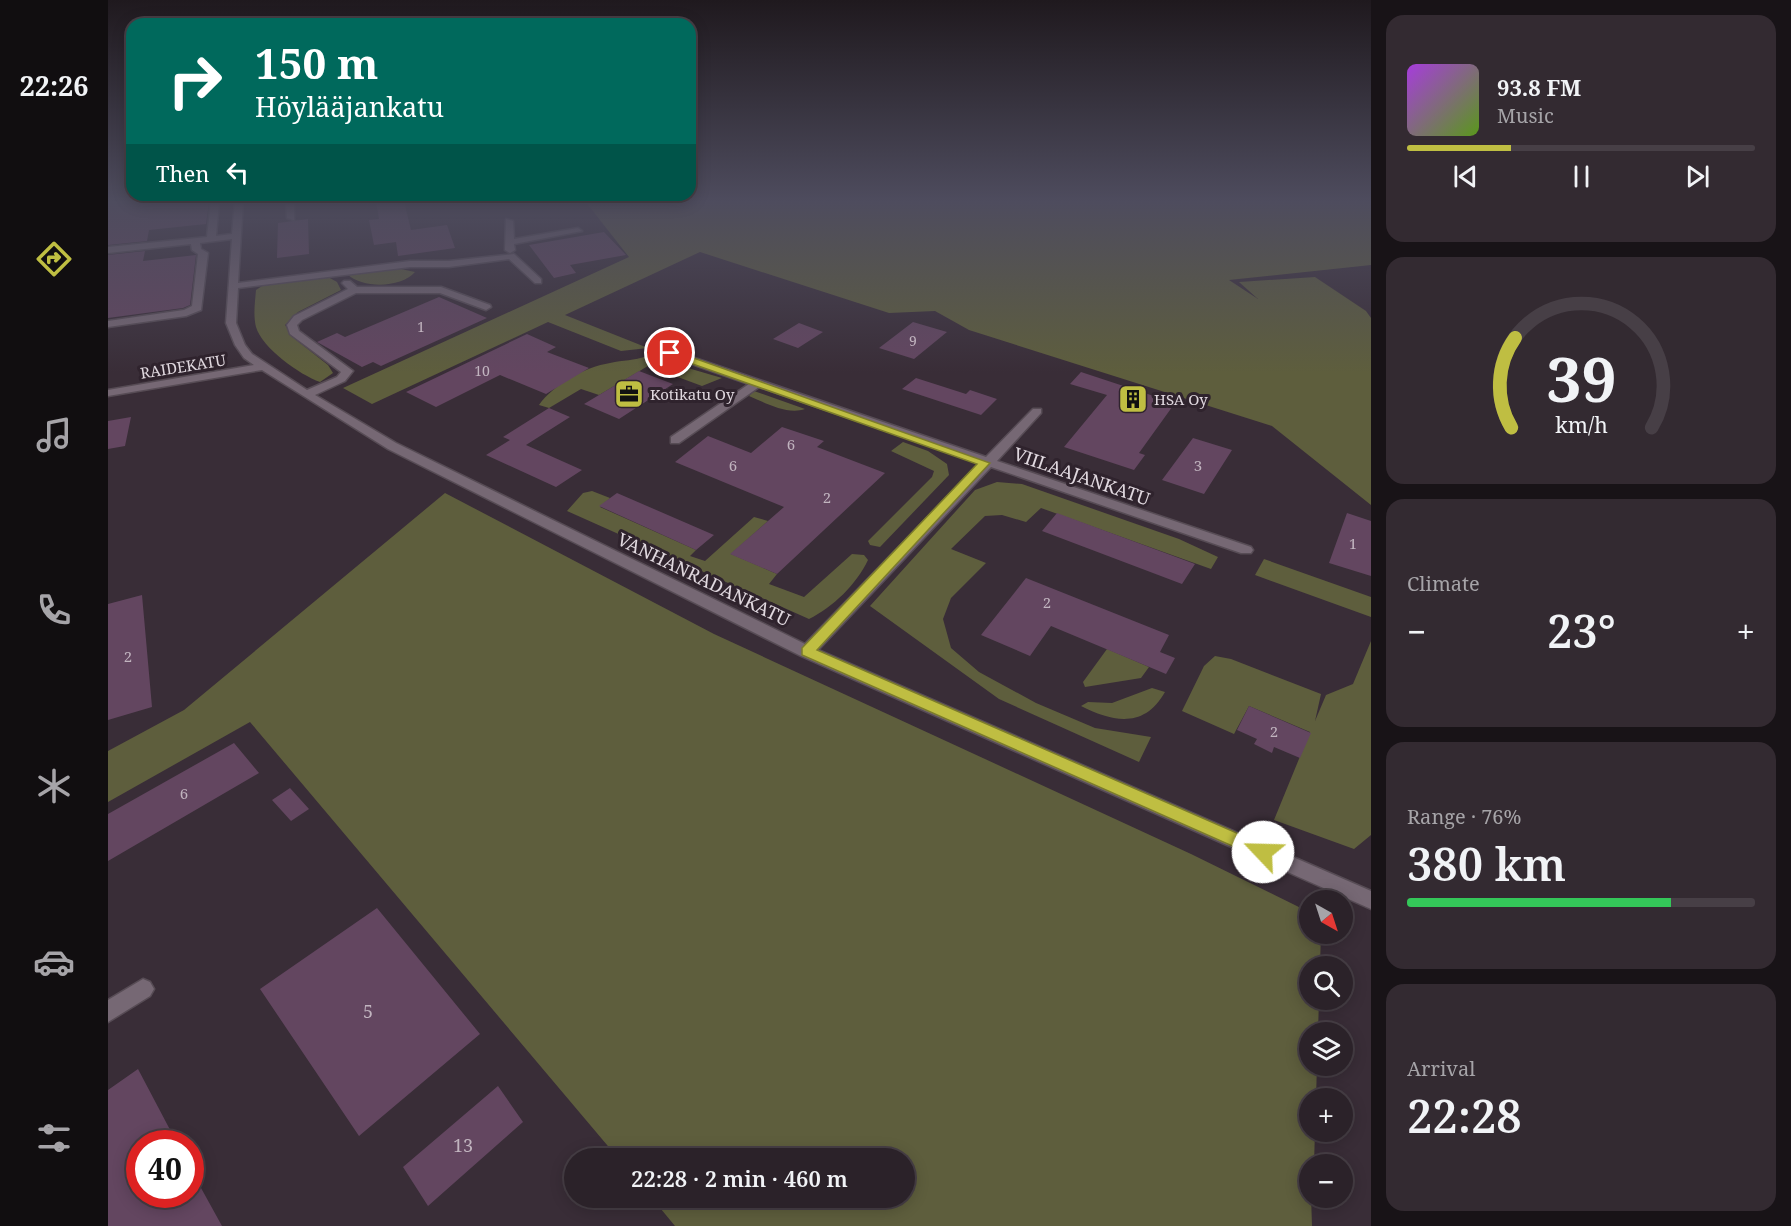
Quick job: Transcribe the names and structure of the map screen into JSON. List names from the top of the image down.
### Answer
{
  "streets": {
    "street": ["RAIDEKATU", "VIILAAJANKATU", "VANHANRADANKATU"]
  },
  "crossings": [
    ["RAIDEKATU", "VANHANRADANKATU"]
  ],
  "places": {
    "office": ["Kotikatu Oy"],
    "building": ["HSA Oy"]
  },
  "house_numbers": [
    "1",
    "9",
    "10",
    "6",
    "6",
    "3",
    "2",
    "1",
    "2",
    "2",
    "2",
    "6",
    "5",
    "13"
  ],
  "north": "bottom right",
  "page": {
    "tabs": "22:26",
    "turn": ["150 m", "Höylääjankatu"],
    "song": ["93.8 FM", "Music"],
    "then": "Then",
    "tile": [
      "Climate",
      ["Range · 76%", "380 km"],
      ["Arrival", "22:28"]
    ],
    "heat": ["−", "23°", "+"],
    "map_buttons": ["+", "−"],
    "limit": "40",
    "trip": "22:28 · 2 min · 460 m",
    "gauge": ["39", "km/h"]
  }
}
